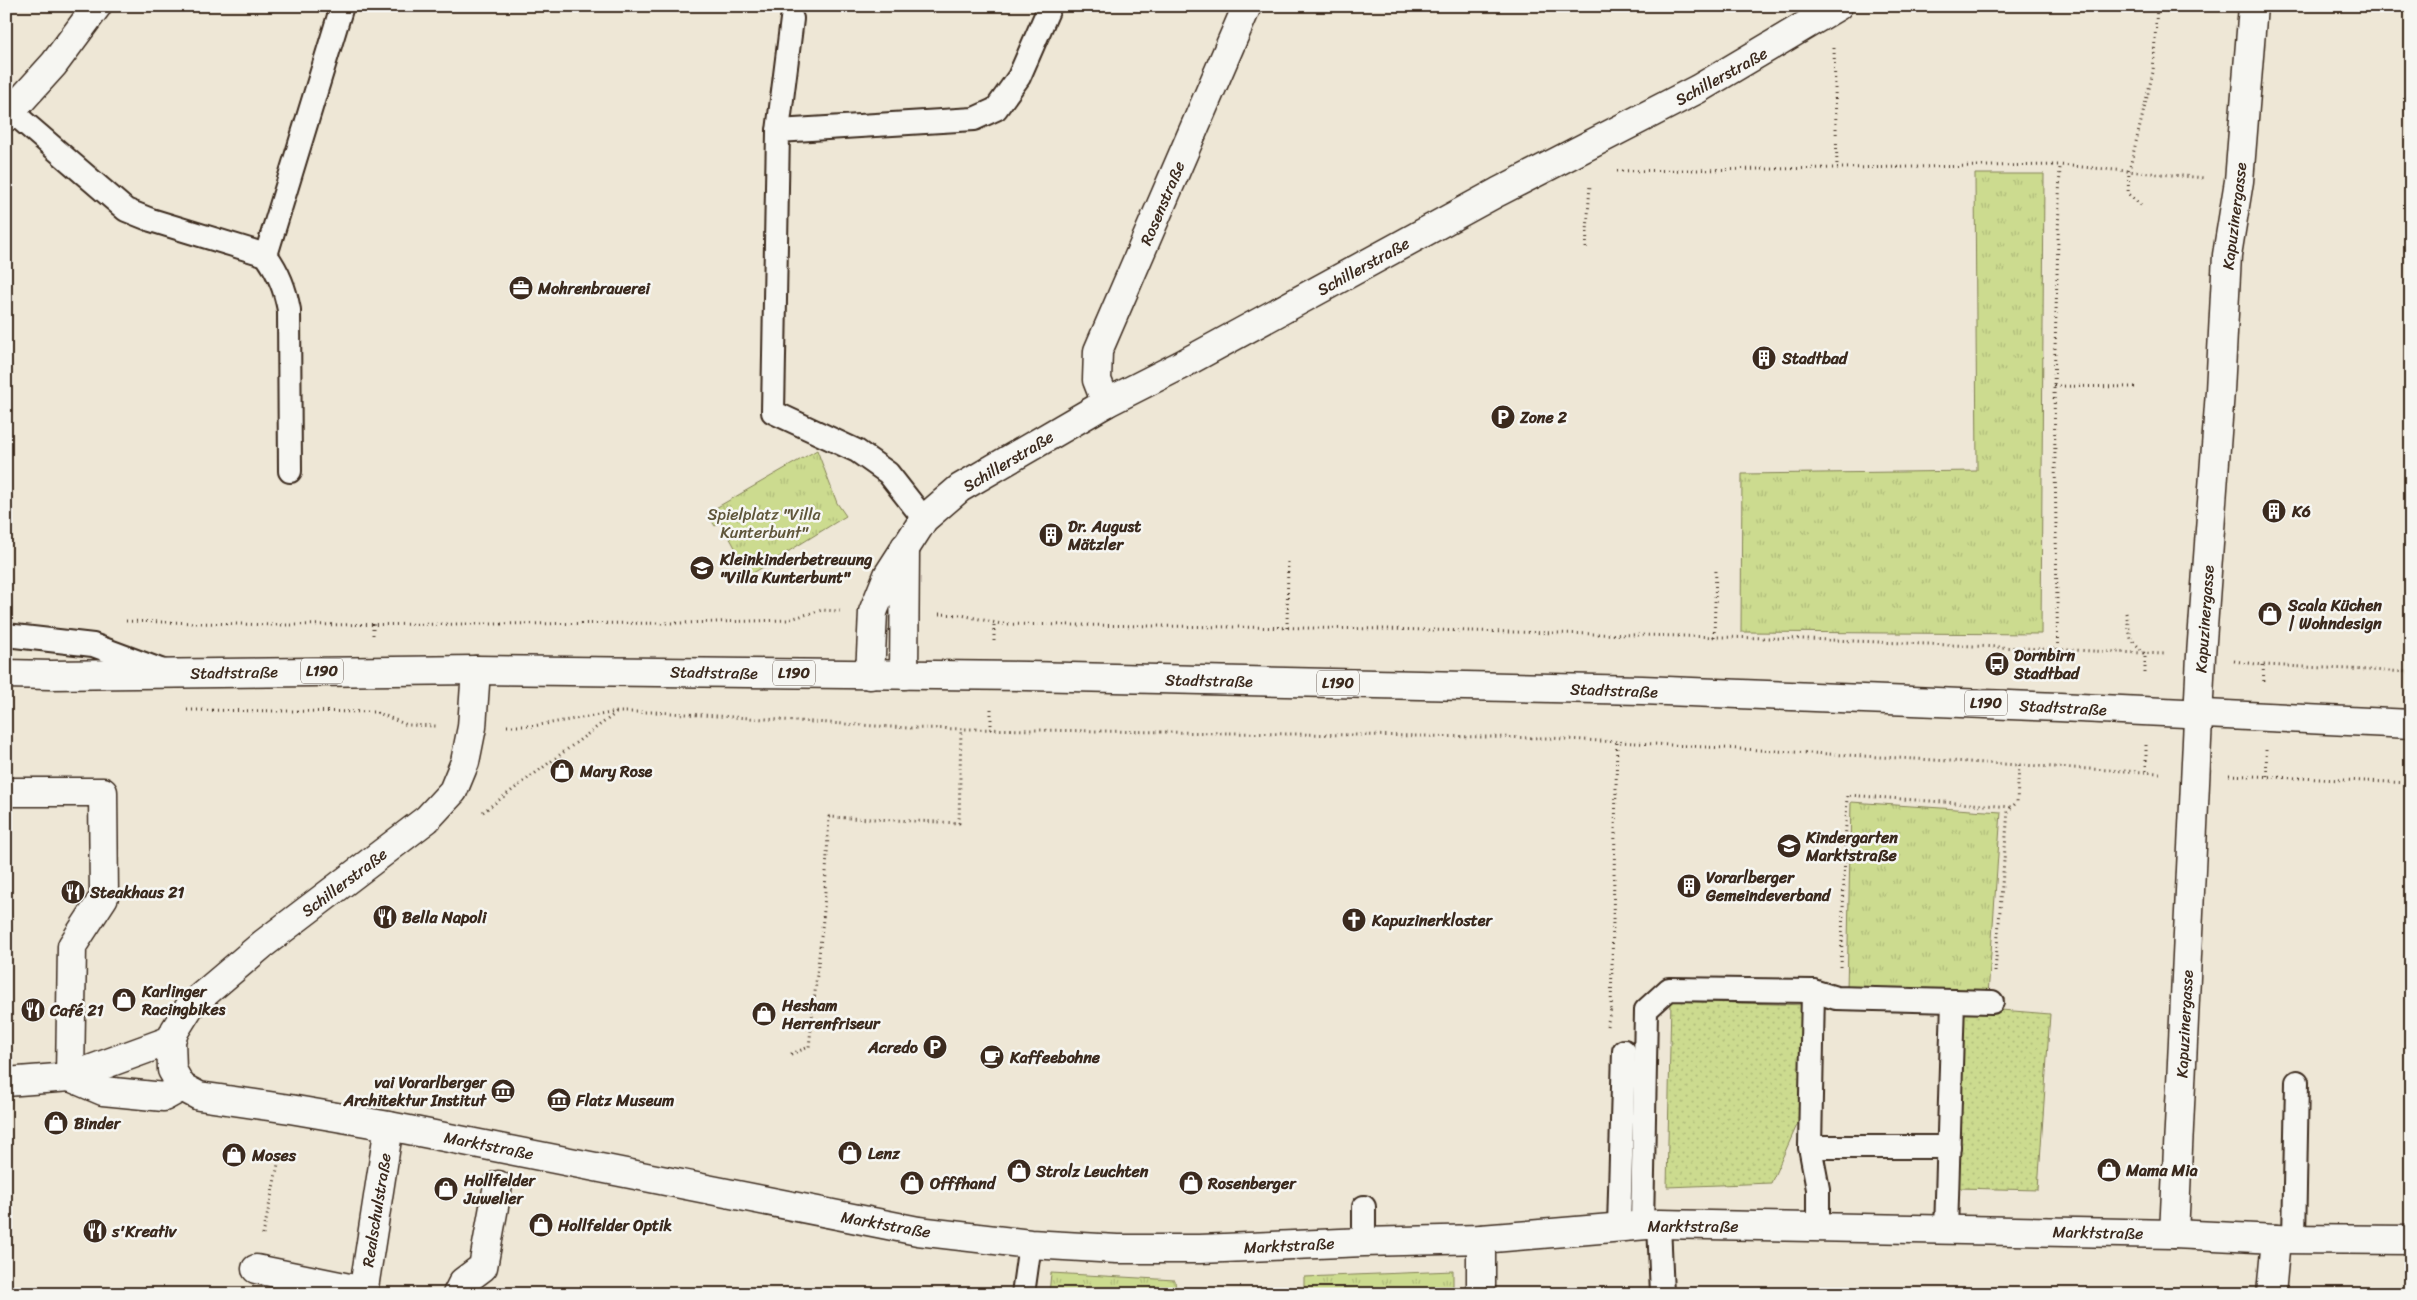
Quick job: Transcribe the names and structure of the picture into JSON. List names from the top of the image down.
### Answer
{
  "streets": {
    "street": [
      "Schillerstraße",
      "Rosenstraße",
      "Kapuzinergasse",
      "L190",
      "Stadtstraße",
      "Marktstraße",
      "Realschulstraße"
    ]
  },
  "crossings": [
    ["Schillerstraße", "Rosenstraße"],
    ["Schillerstraße", "Stadtstraße"],
    ["Schillerstraße", "Marktstraße"],
    ["Kapuzinergasse", "Stadtstraße"],
    ["Kapuzinergasse", "Marktstraße"],
    ["Marktstraße", "Realschulstraße"]
  ],
  "parks": ["Spielplatz \"Villa Kunterbunt\""],
  "places": {
    "office": ["Mohrenbrauerei"],
    "building": [
      "Stadtbad",
      "K6",
      "Dr. August Mätzler",
      "Vorarlberger Gemeindeverband"
    ],
    "parking": ["Zone 2", "Acredo"],
    "school or university": ["Kleinkinderbetreuung \"Villa Kunterbunt\"", "Kindergarten Marktstraße"],
    "shop": [
      "Scala Küchen | Wohndesign",
      "Mary Rose",
      "Karlinger Racingbikes",
      "Hesham Herrenfriseur",
      "Binder",
      "Lenz",
      "Moses",
      "Mama Mia",
      "Strolz Leuchten",
      "Offfhand",
      "Rosenberger",
      "Hollfelder Juwelier",
      "Hollfelder Optik"
    ],
    "bus stop": ["Dornbirn Stadtbad"],
    "restaurant": [
      "Steakhaus 21",
      "Bella Napoli",
      "Café 21",
      "s'Kreativ"
    ],
    "church": ["Kapuzinerkloster"],
    "cafe": ["Kaffeebohne"],
    "museum": ["vai Vorarlberger Architektur Institut", "Flatz Museum"]
  }
}
